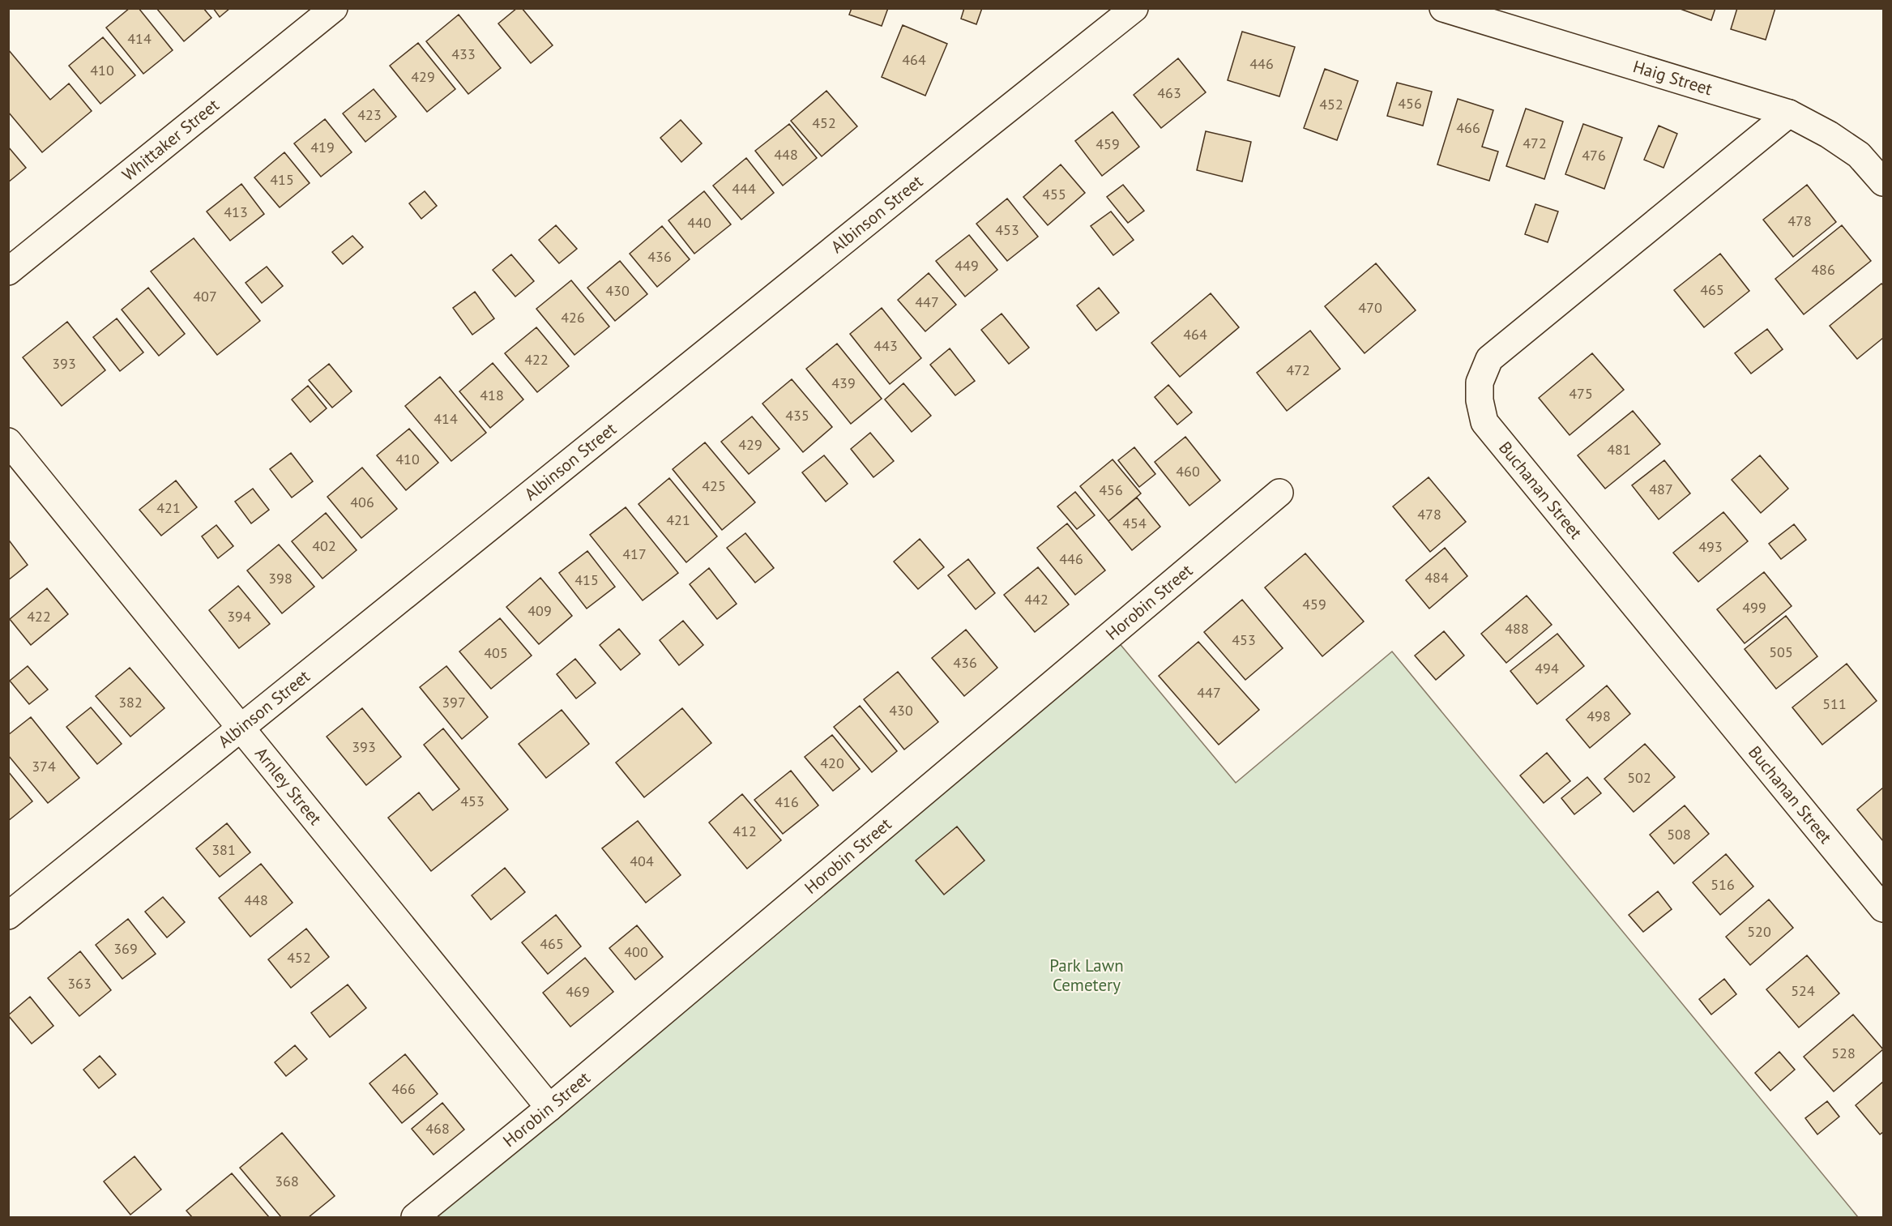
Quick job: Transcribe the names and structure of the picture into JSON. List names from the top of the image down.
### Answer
{
  "streets": {
    "street": [
      "Haig Street",
      "Whittaker Street",
      "Albinson Street",
      "Buchanan Street",
      "Horobin Street",
      "Arnley Street"
    ]
  },
  "crossings": [
    ["Haig Street", "Buchanan Street"],
    ["Albinson Street", "Arnley Street"],
    ["Horobin Street", "Arnley Street"]
  ],
  "parks": ["Park Lawn Cemetery"],
  "house_numbers": [
    "414",
    "433",
    "464",
    "446",
    "410",
    "429",
    "463",
    "456",
    "452",
    "423",
    "452",
    "466",
    "472",
    "459",
    "419",
    "448",
    "476",
    "415",
    "444",
    "455",
    "413",
    "478",
    "440",
    "453",
    "436",
    "449",
    "486",
    "465",
    "430",
    "407",
    "447",
    "470",
    "426",
    "464",
    "443",
    "422",
    "393",
    "472",
    "439",
    "475",
    "418",
    "435",
    "414",
    "429",
    "481",
    "410",
    "460",
    "425",
    "487",
    "456",
    "406",
    "421",
    "478",
    "421",
    "454",
    "402",
    "493",
    "417",
    "446",
    "484",
    "398",
    "415",
    "442",
    "459",
    "499",
    "409",
    "422",
    "394",
    "488",
    "453",
    "505",
    "405",
    "436",
    "494",
    "447",
    "382",
    "397",
    "511",
    "430",
    "498",
    "393",
    "420",
    "374",
    "502",
    "453",
    "416",
    "412",
    "508",
    "381",
    "404",
    "516",
    "448",
    "520",
    "465",
    "369",
    "400",
    "452",
    "363",
    "524",
    "469",
    "528",
    "466",
    "468",
    "368"
  ]
}
